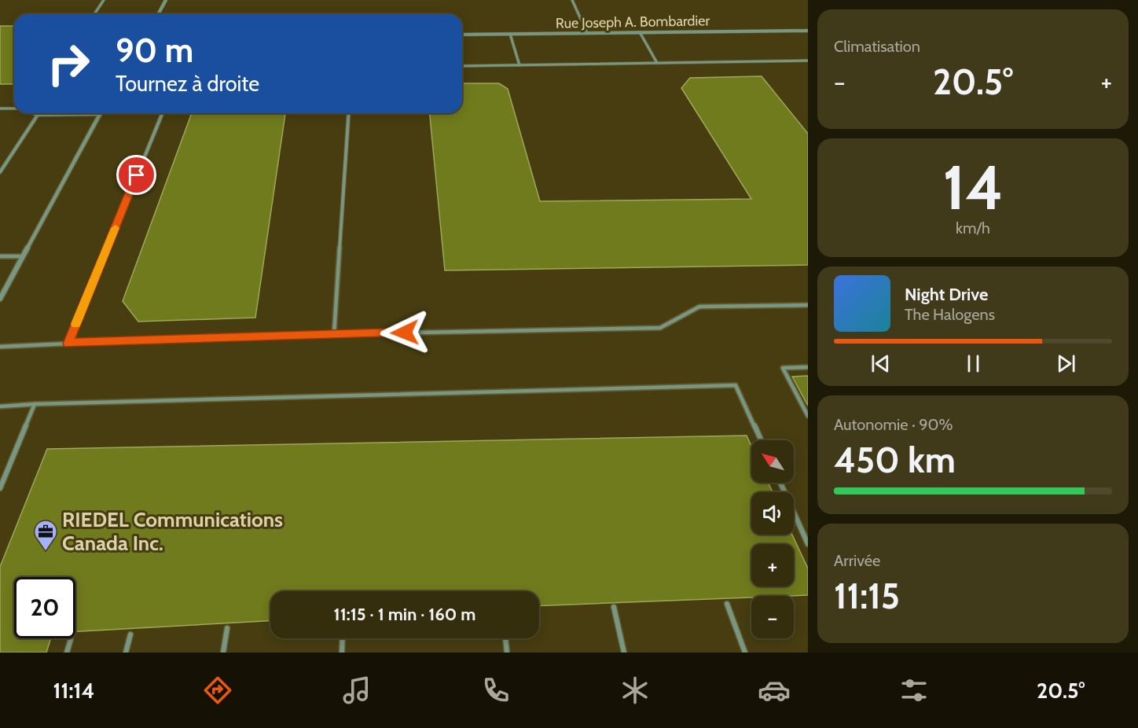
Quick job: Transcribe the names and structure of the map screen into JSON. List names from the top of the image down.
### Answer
{
  "streets": {
    "street": ["Rue Joseph A. Bombardier"]
  },
  "places": {
    "office": ["RIEDEL Communications Canada Inc."]
  },
  "north": "top left",
  "page": {
    "tile": [
      "Climatisation",
      ["14", "km/h"],
      ["Autonomie · 90%", "450 km"],
      ["Arrivée", "11:15"]
    ],
    "turn": ["90 m", "Tournez à droite"],
    "heat": ["−", "20.5°", "+"],
    "song": ["Night Drive", "The Halogens"],
    "map_buttons": ["+", "−"],
    "limit": "20",
    "trip": "11:15 · 1 min · 160 m",
    "tabs": ["11:14", "20.5°"]
  }
}
